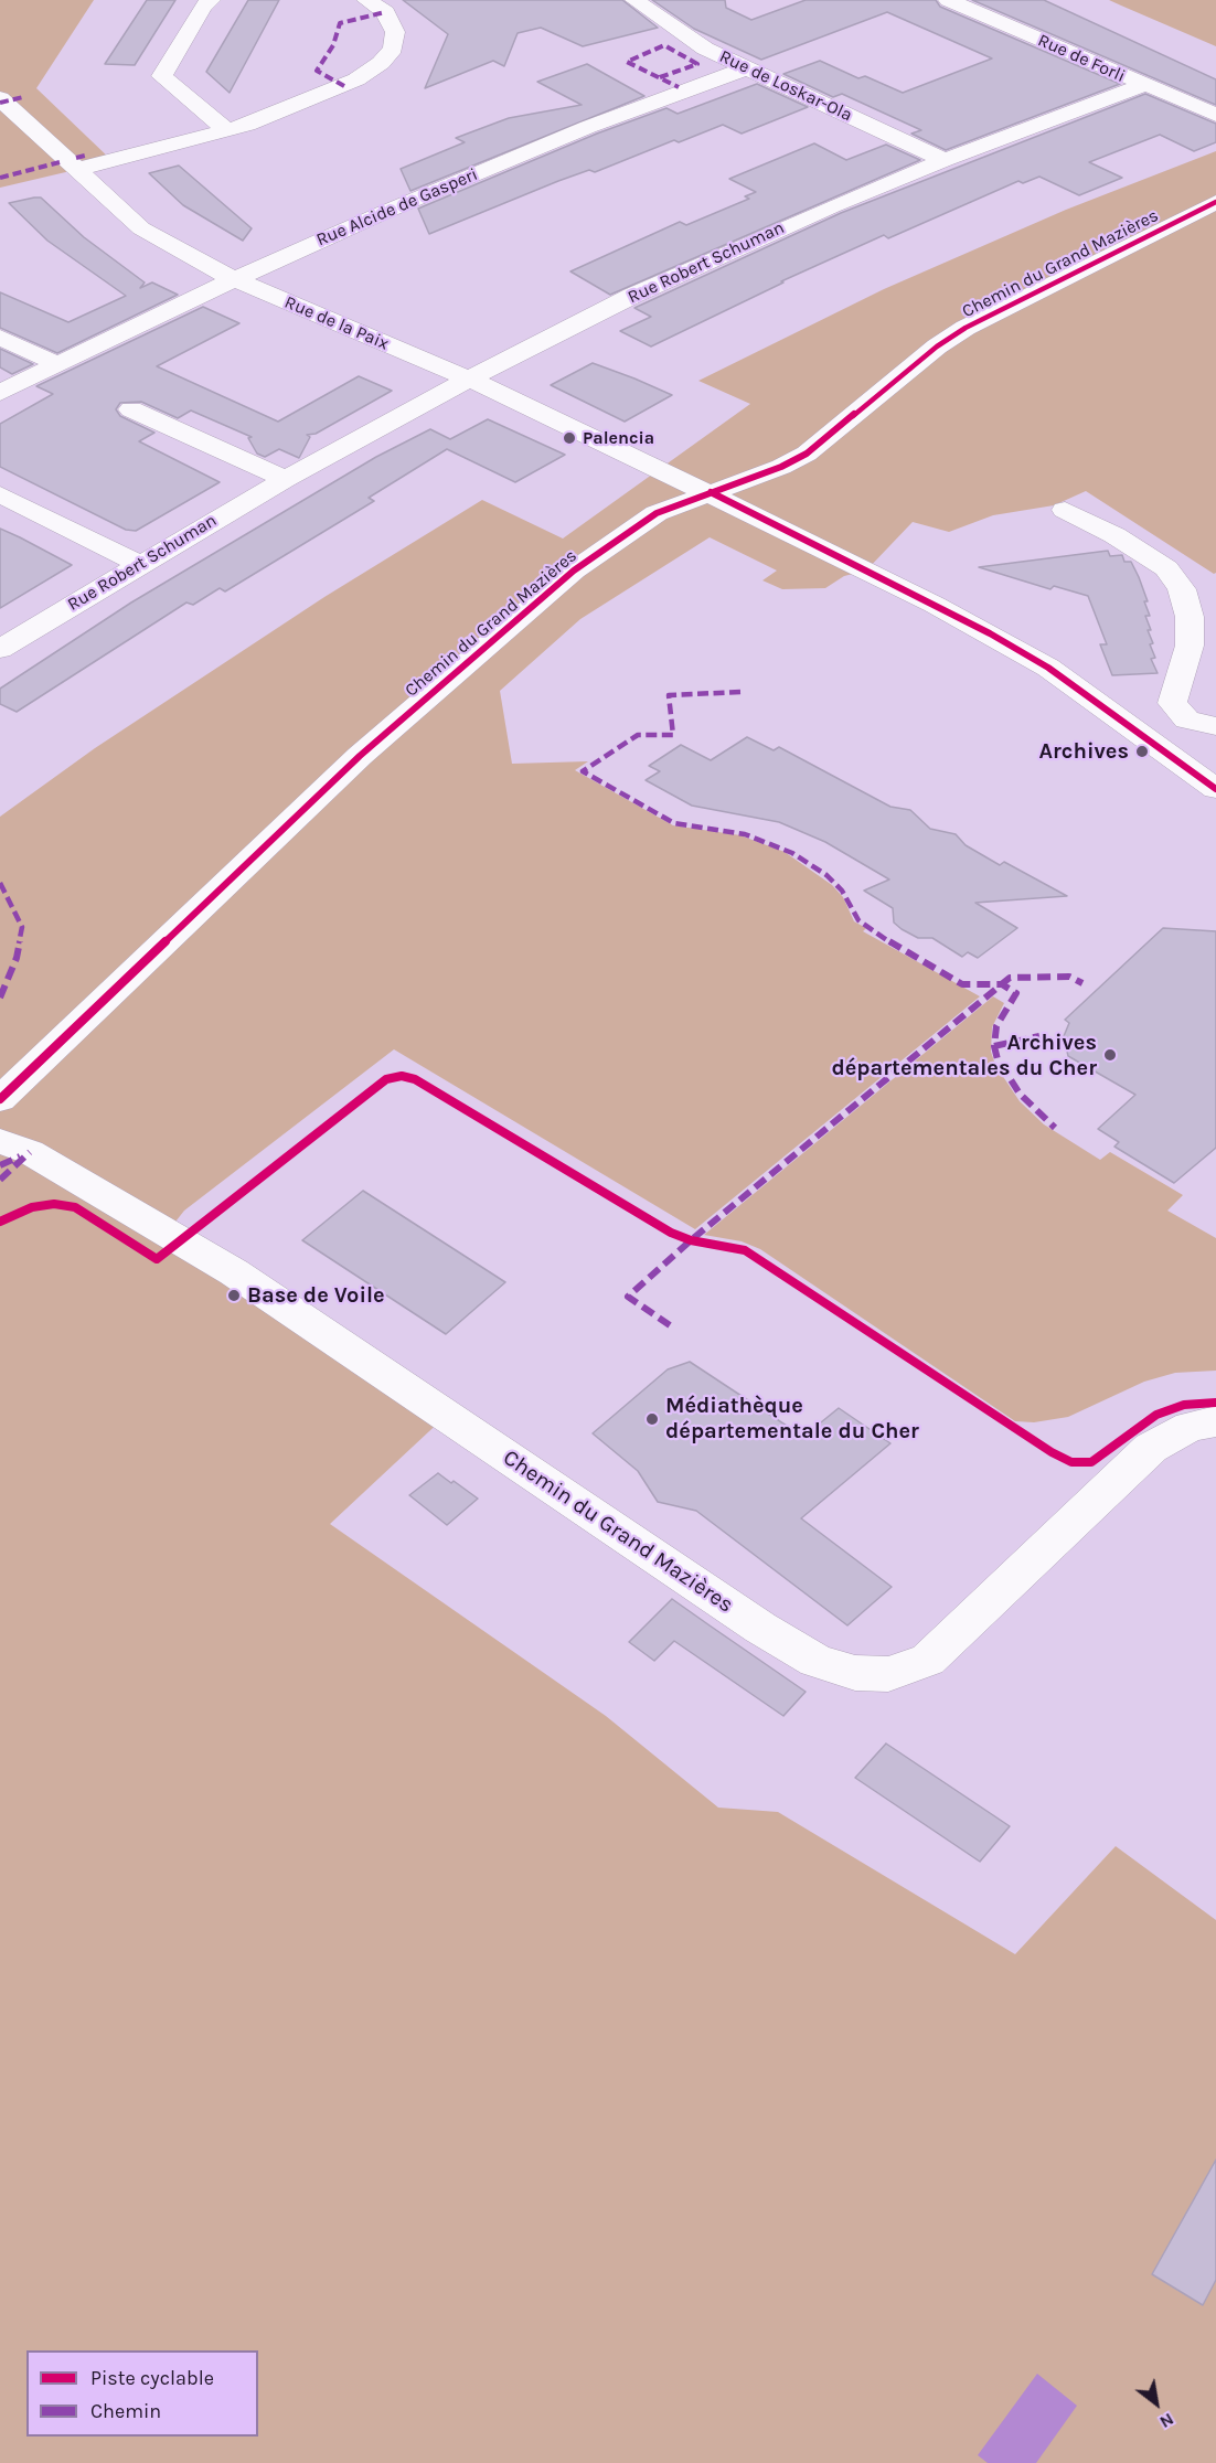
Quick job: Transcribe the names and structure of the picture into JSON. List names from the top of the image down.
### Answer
{
  "streets": {
    "street": [
      "Rue de Forli",
      "Rue de Loskar-Ola",
      "Rue Alcide de Gasperi",
      "Rue Robert Schuman",
      "Chemin du Grand Mazières",
      "Rue de la Paix"
    ]
  },
  "crossings": [
    ["Rue de Forli", "Rue Robert Schuman"],
    ["Rue de Loskar-Ola", "Rue Alcide de Gasperi"],
    ["Rue de Loskar-Ola", "Rue Robert Schuman"],
    ["Rue Alcide de Gasperi", "Rue de la Paix"],
    ["Rue Robert Schuman", "Rue de la Paix"],
    ["Chemin du Grand Mazières", "Rue de la Paix"]
  ],
  "places": [
    "Palencia",
    "Archives",
    "Archives départementales du Cher",
    "Base de Voile",
    "Médiathèque départementale du Cher"
  ],
  "legend": ["Piste cyclable", "Chemin"],
  "north": "bottom right"
}
